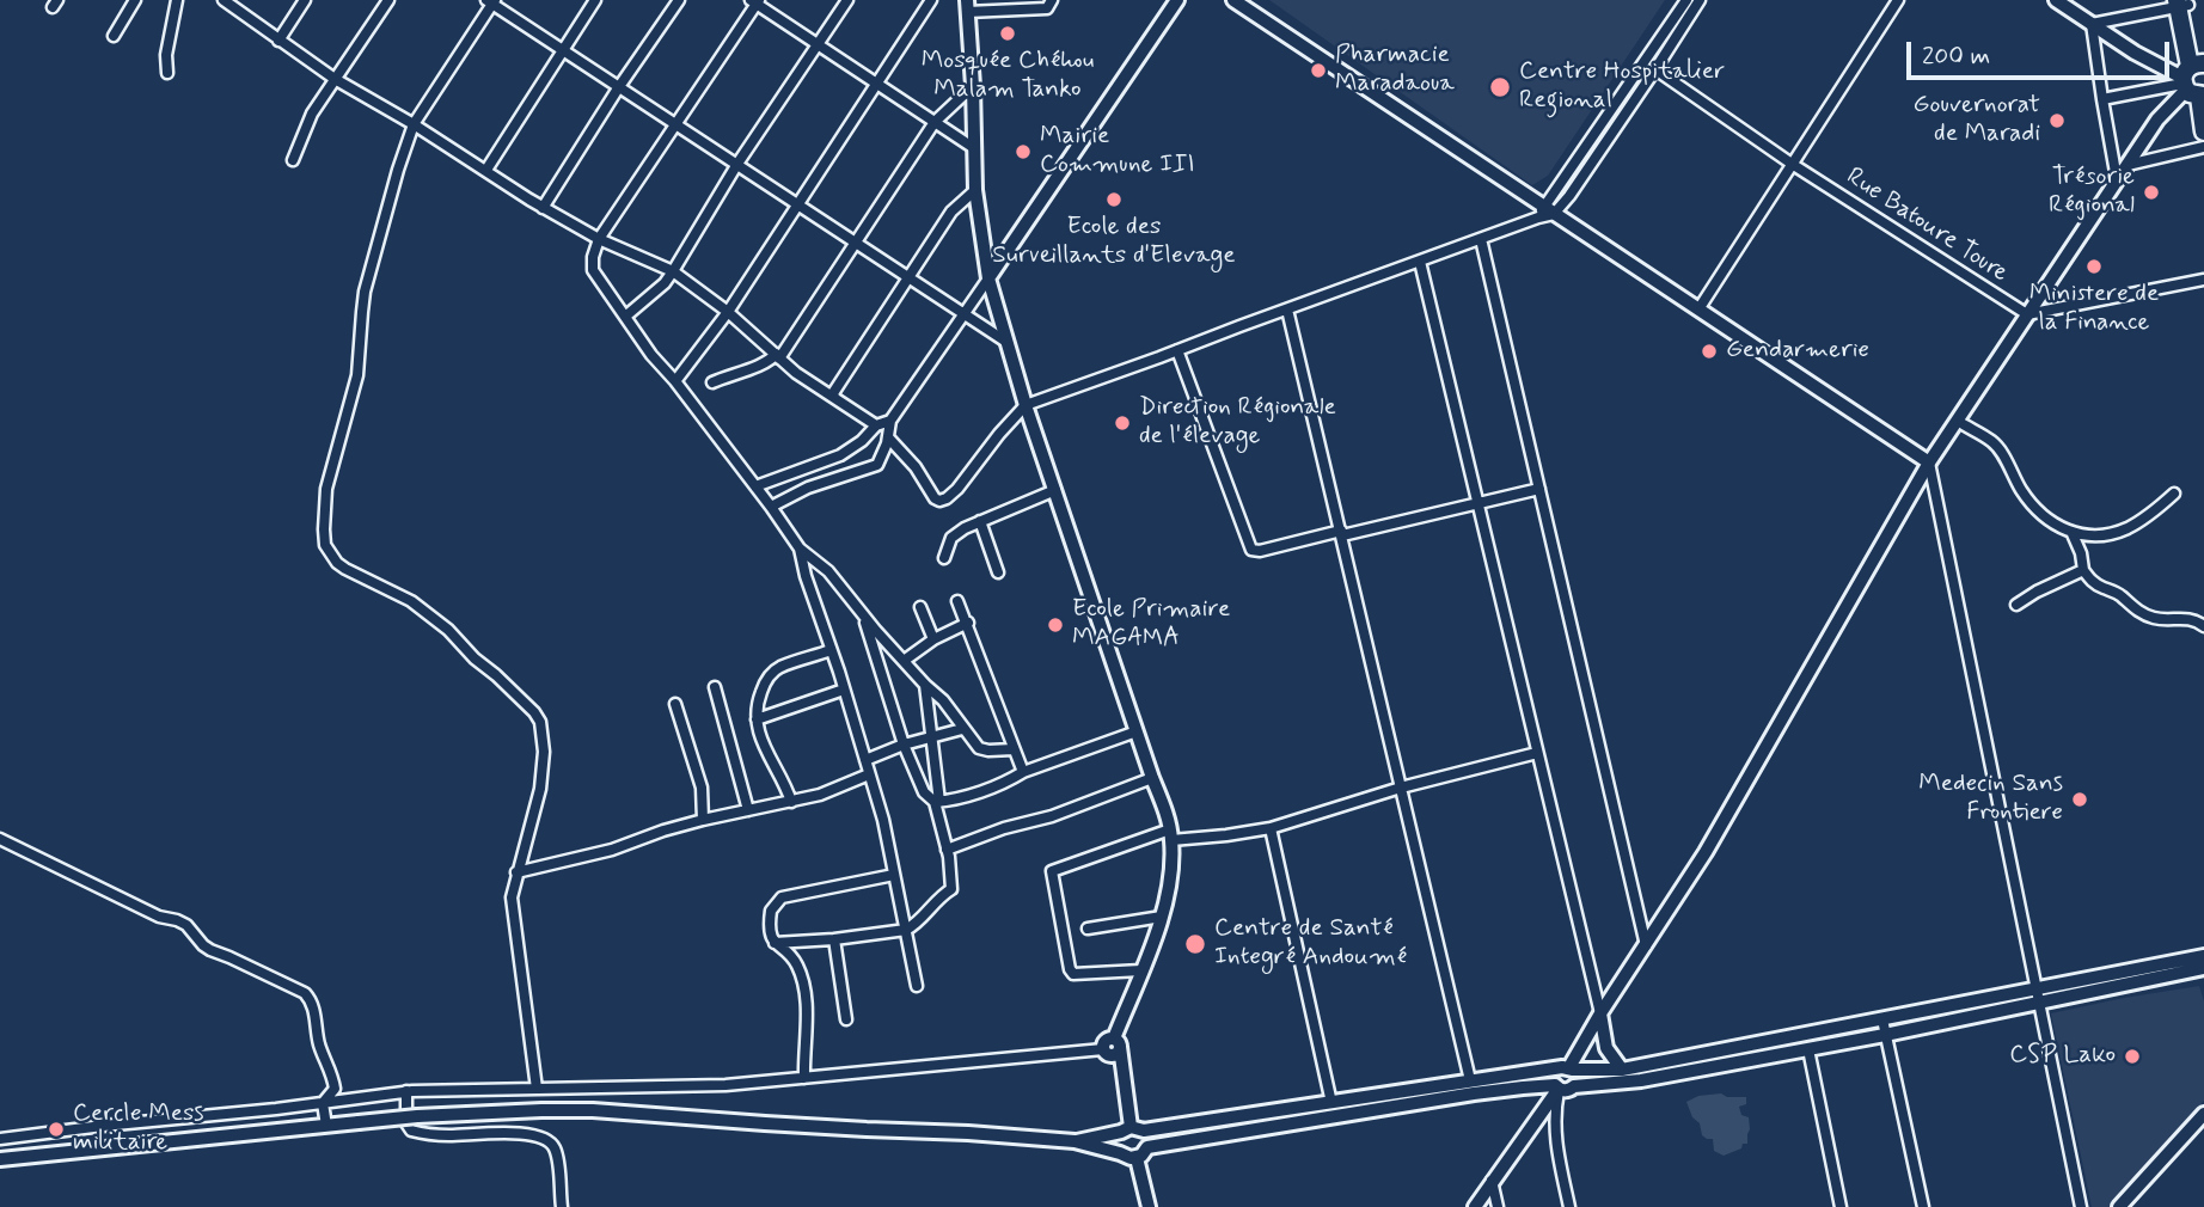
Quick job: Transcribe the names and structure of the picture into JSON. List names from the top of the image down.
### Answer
{
  "streets": {
    "street": ["Rue Batoure Toure"]
  },
  "places": [
    "Mosquée Chéhou Malam Tanko",
    "Pharmacie Maradaoua",
    "Centre Hospitalier Regional",
    "Gouvernorat de Maradi",
    "Mairie Commune III",
    "Trésorie Régional",
    "Ecole des Surveillants d'Elevage",
    "Ministere de la Finance",
    "Gendarmerie",
    "Direction Régionale de l'élevage",
    "Ecole Primaire MAGAMA",
    "Medecin Sans Frontiere",
    "Centre de Santé Integré Andoumé",
    "CSP Lako",
    "Cercle Mess militaire"
  ],
  "scale_bar": "200 m"
}
